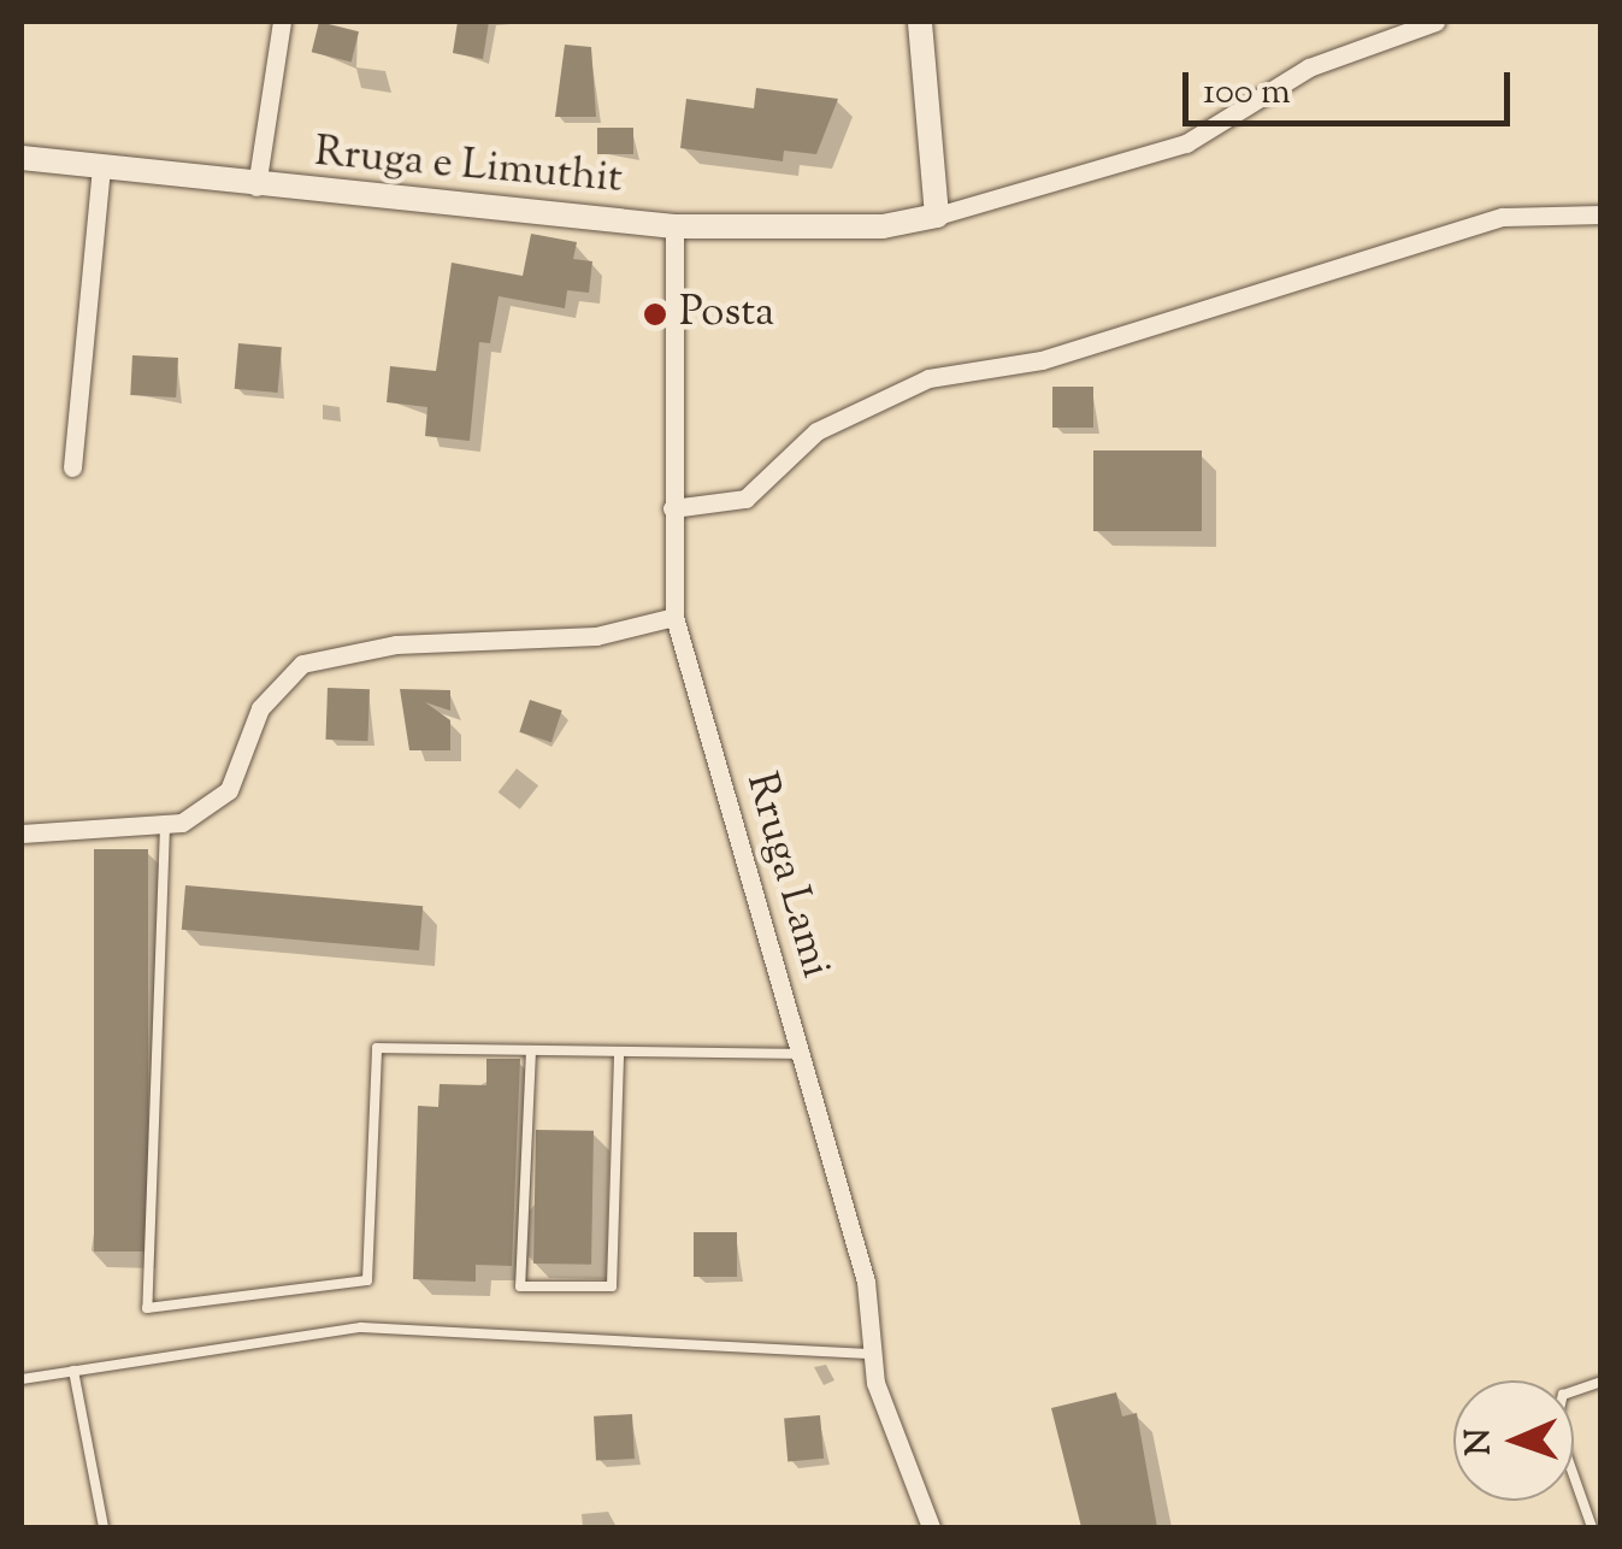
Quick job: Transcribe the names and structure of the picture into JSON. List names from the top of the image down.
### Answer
{
  "streets": {
    "street": ["Rruga e Limuthit", "Rruga Lami"]
  },
  "crossings": [
    ["Rruga e Limuthit", "Rruga Lami"]
  ],
  "places": ["Posta"],
  "scale_bar": "100 m",
  "north": "left"
}
